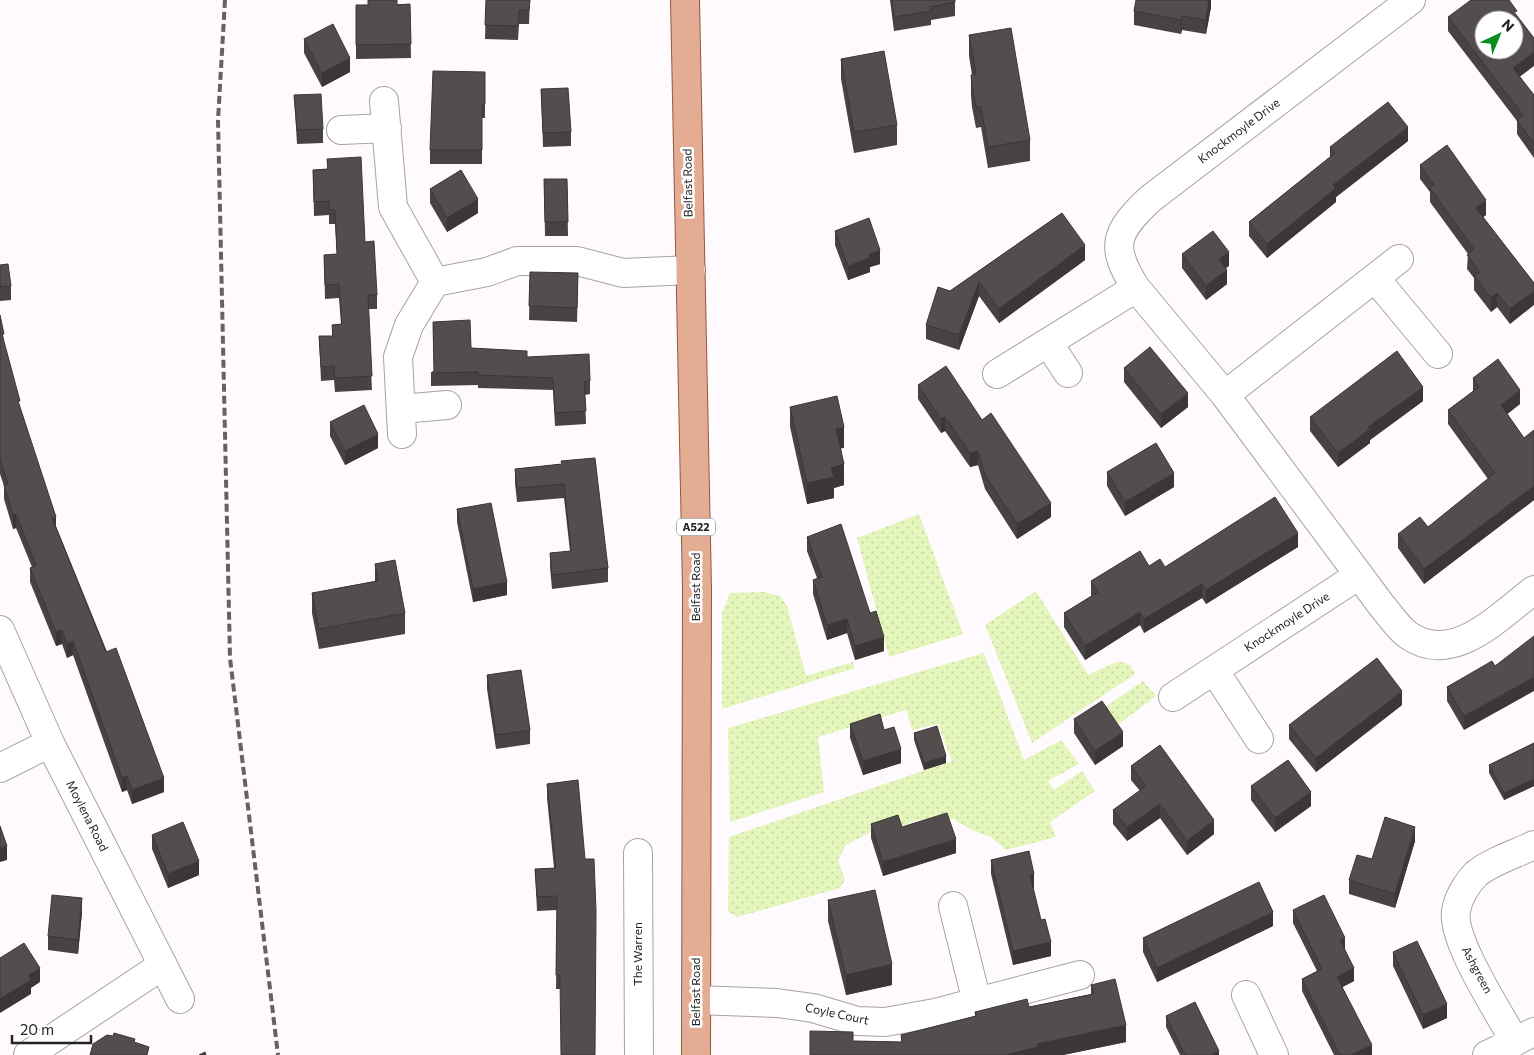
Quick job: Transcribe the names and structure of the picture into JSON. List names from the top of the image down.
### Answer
{
  "streets": {
    "main road": ["Belfast Road", "A522"],
    "street": [
      "Knockmoyle Drive",
      "Moylena Road",
      "The Warren",
      "Ashgreen",
      "Coyle Court"
    ]
  },
  "crossings": [
    ["Belfast Road", "Coyle Court"]
  ],
  "scale_bar": "20 m",
  "north": "top right"
}
